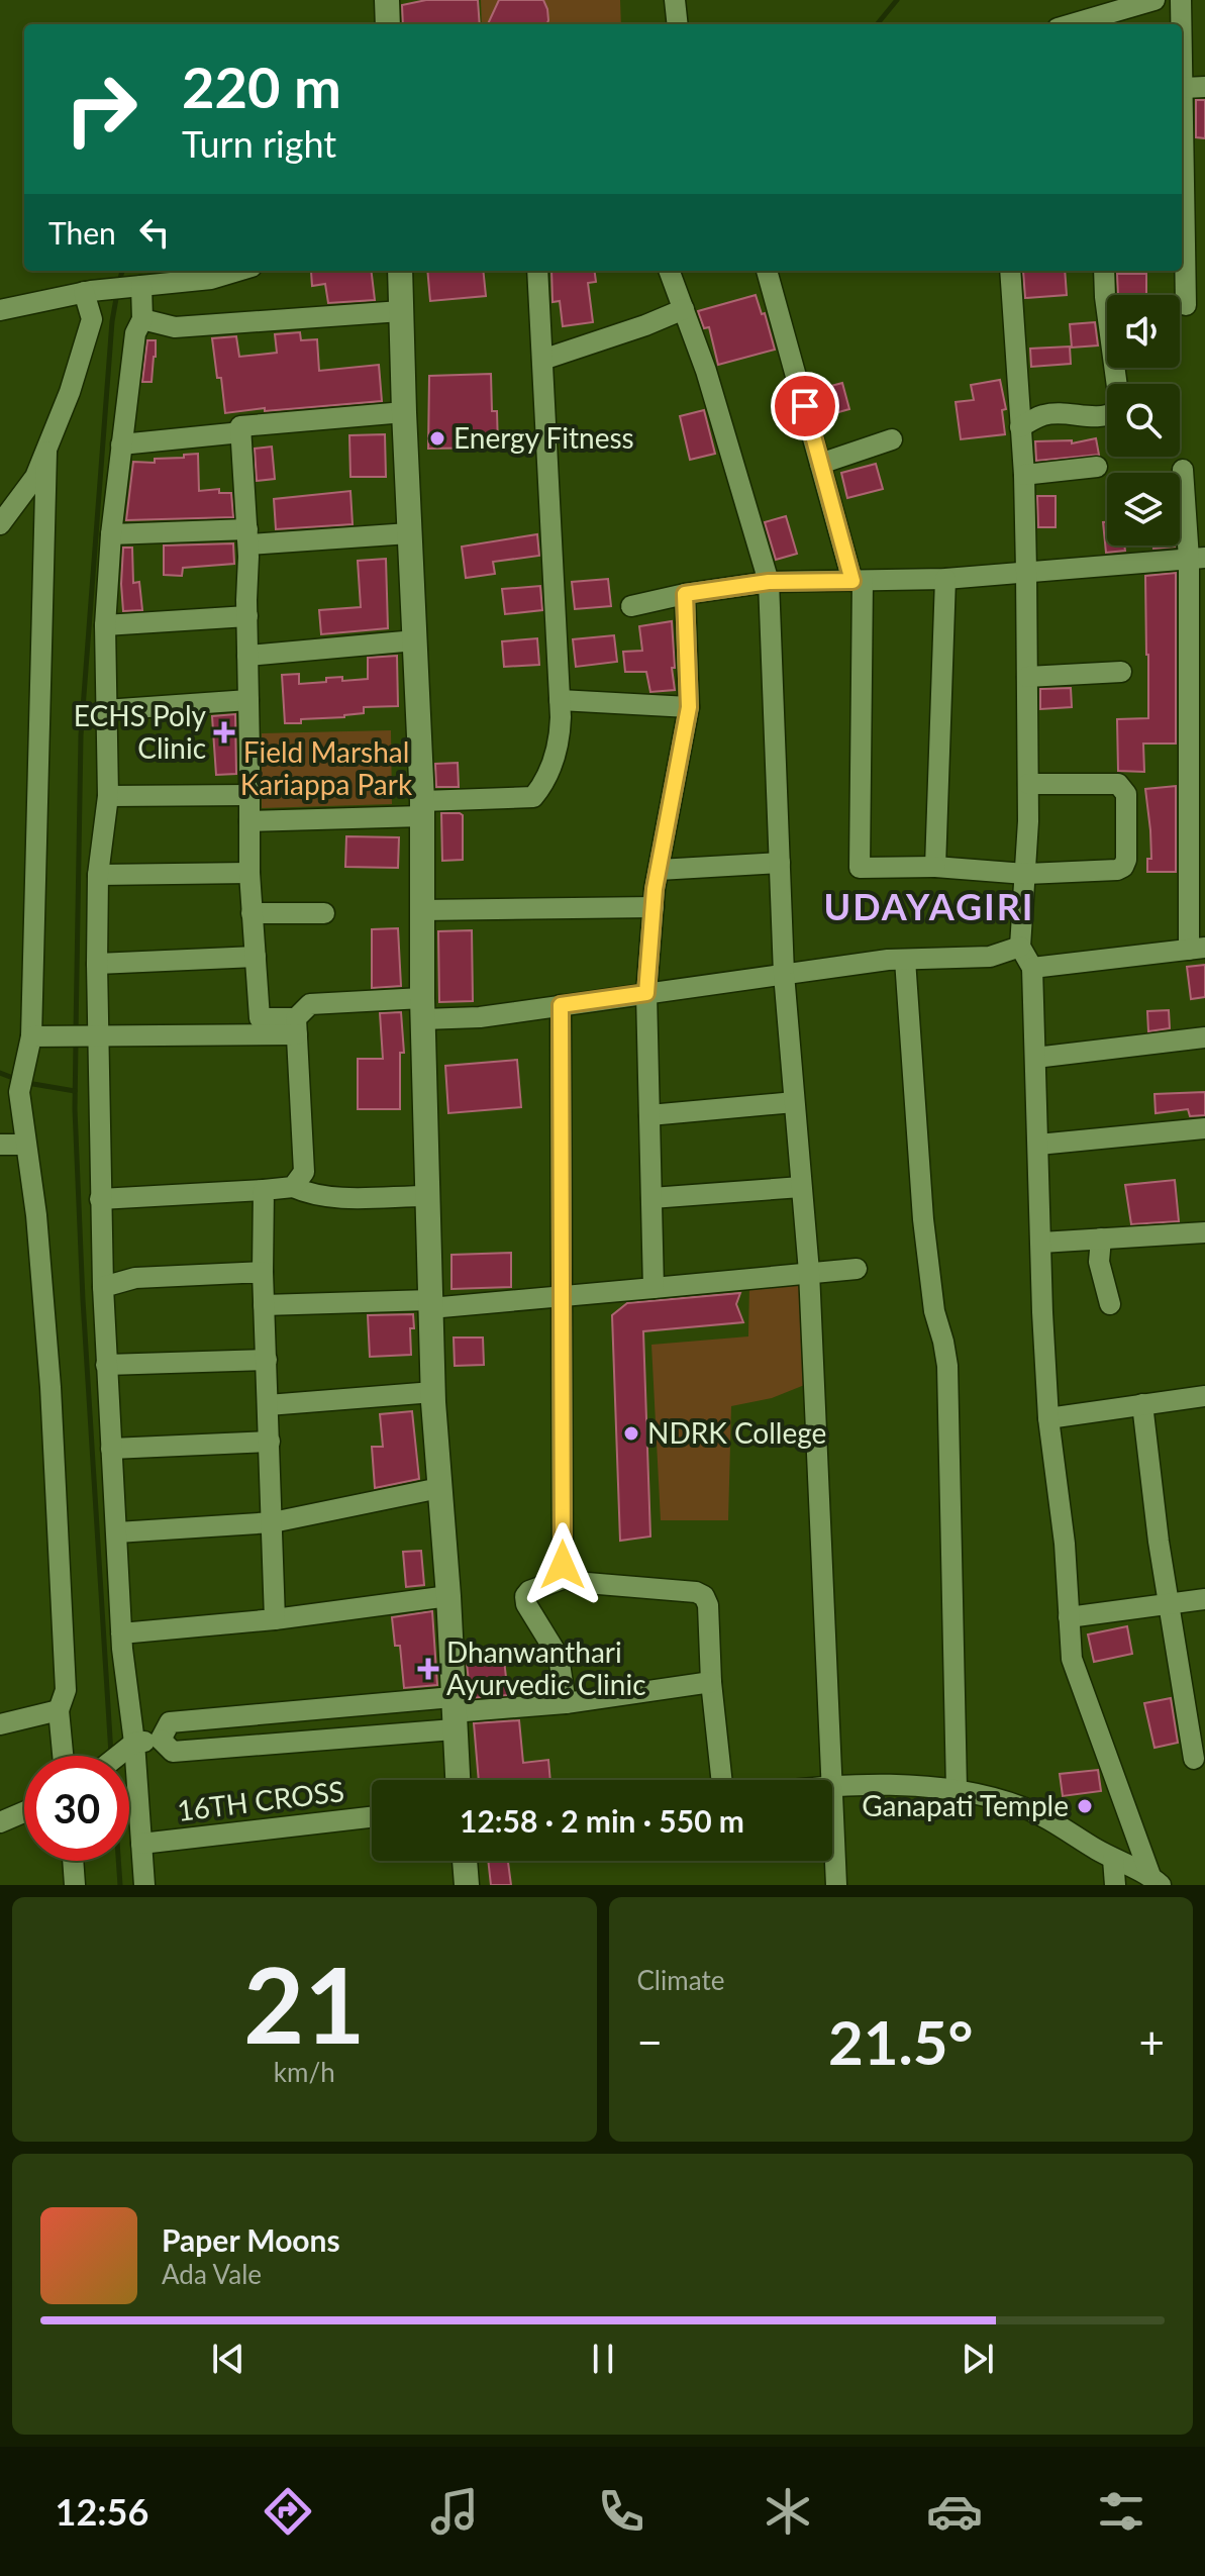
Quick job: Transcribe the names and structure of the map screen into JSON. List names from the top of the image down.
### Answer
{
  "streets": {
    "street": ["16TH CROSS"]
  },
  "districts": ["UDAYAGIRI"],
  "parks": ["Field Marshal Kariappa Park"],
  "places": {
    "other": ["Energy Fitness", "NDRK College", "Ganapati Temple"],
    "health": ["ECHS Poly Clinic", "Dhanwanthari Ayurvedic Clinic"]
  },
  "page": {
    "turn": ["220 m", "Turn right"],
    "then": "Then",
    "limit": "30",
    "trip": "12:58 · 2 min · 550 m",
    "tile": [
      ["21", "km/h"],
      "Climate"
    ],
    "heat": ["−", "21.5°", "+"],
    "song": ["Paper Moons", "Ada Vale"],
    "tabs": "12:56"
  }
}
